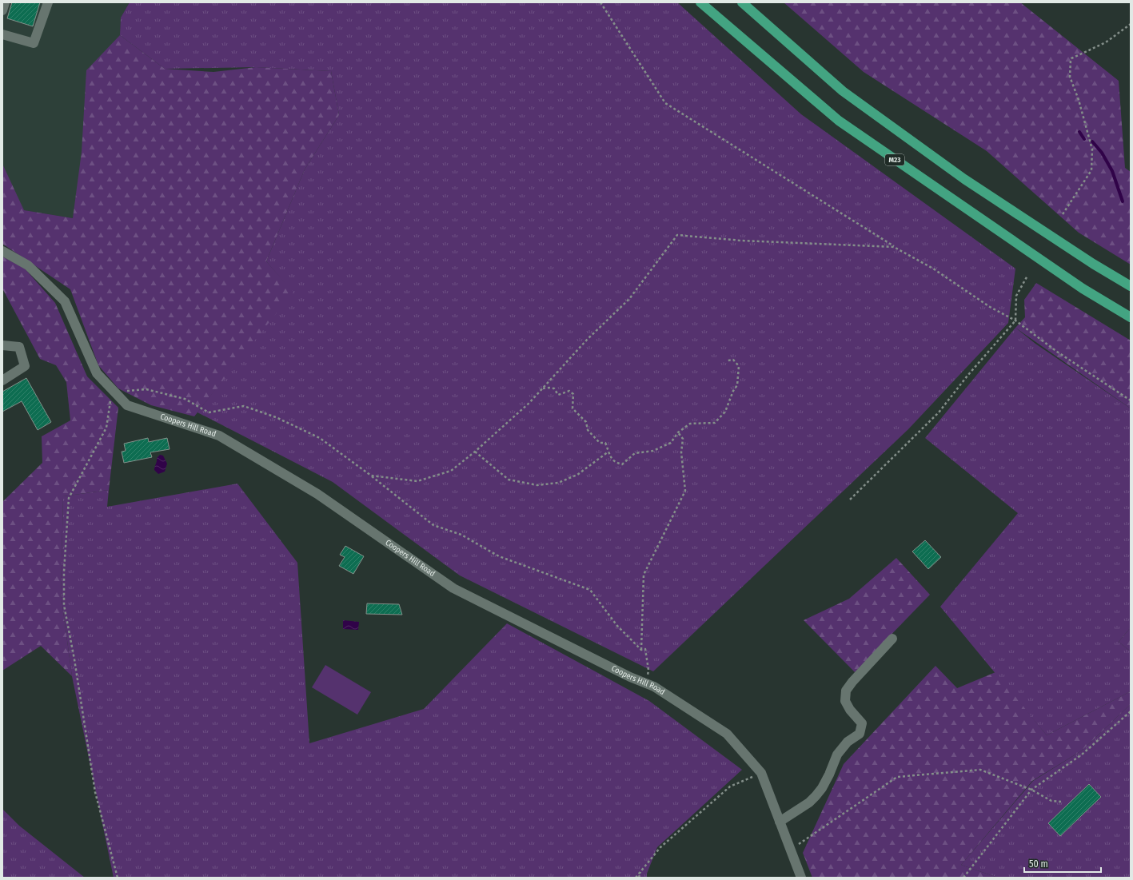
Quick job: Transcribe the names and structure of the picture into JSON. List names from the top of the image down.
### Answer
{
  "streets": {
    "highway": ["M23"],
    "street": ["Coopers Hill Road"]
  },
  "scale_bar": "50 m"
}
